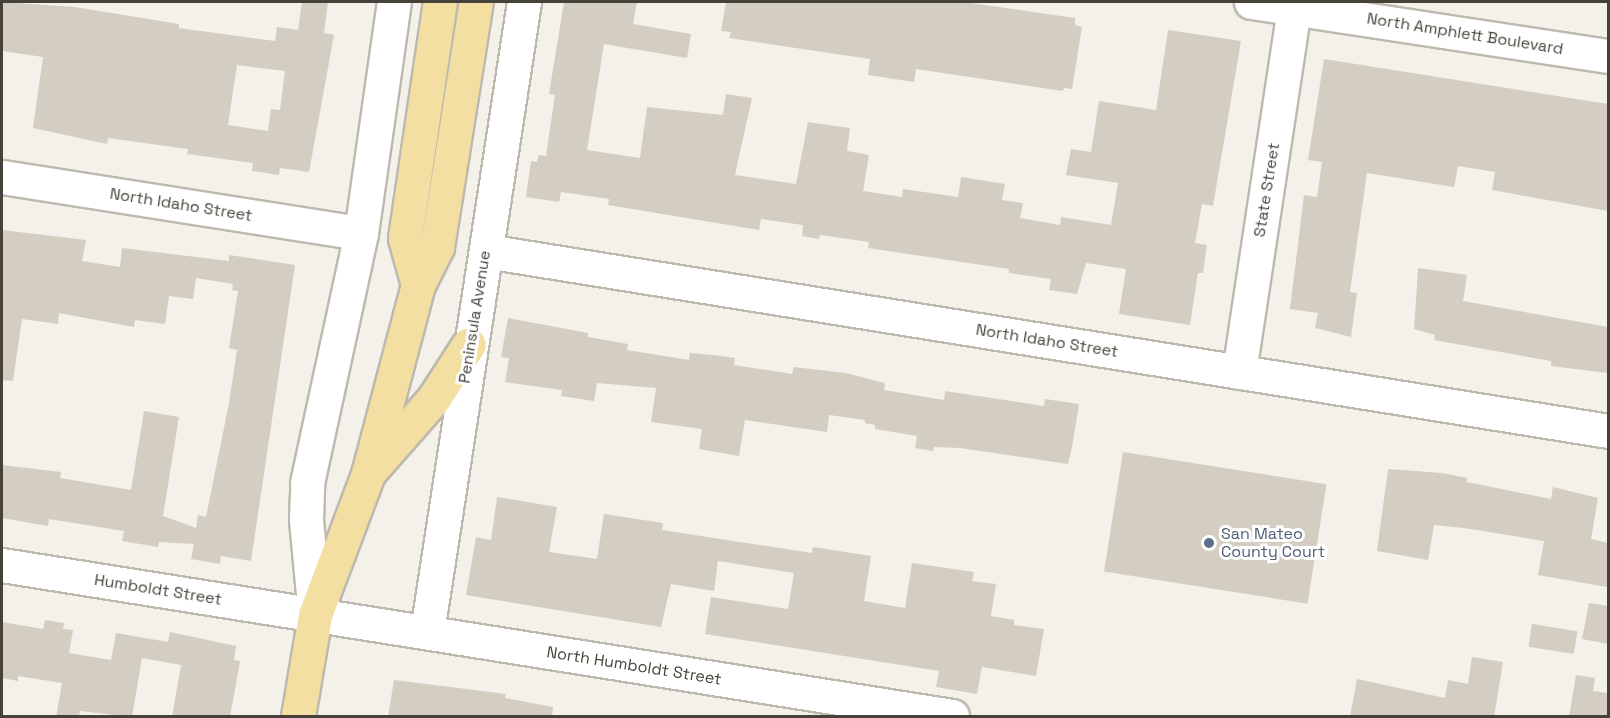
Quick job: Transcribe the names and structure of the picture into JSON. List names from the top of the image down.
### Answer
{
  "streets": {
    "street": [
      "North Amphlett Boulevard",
      "State Street",
      "North Idaho Street",
      "Peninsula Avenue",
      "Humboldt Street",
      "North Humboldt Street"
    ]
  },
  "crossings": [
    ["North Amphlett Boulevard", "State Street"],
    ["State Street", "North Idaho Street"],
    ["North Idaho Street", "Peninsula Avenue"],
    ["Peninsula Avenue", "North Humboldt Street"],
    ["Humboldt Street", "North Humboldt Street"]
  ],
  "places": ["San Mateo County Court"]
}
